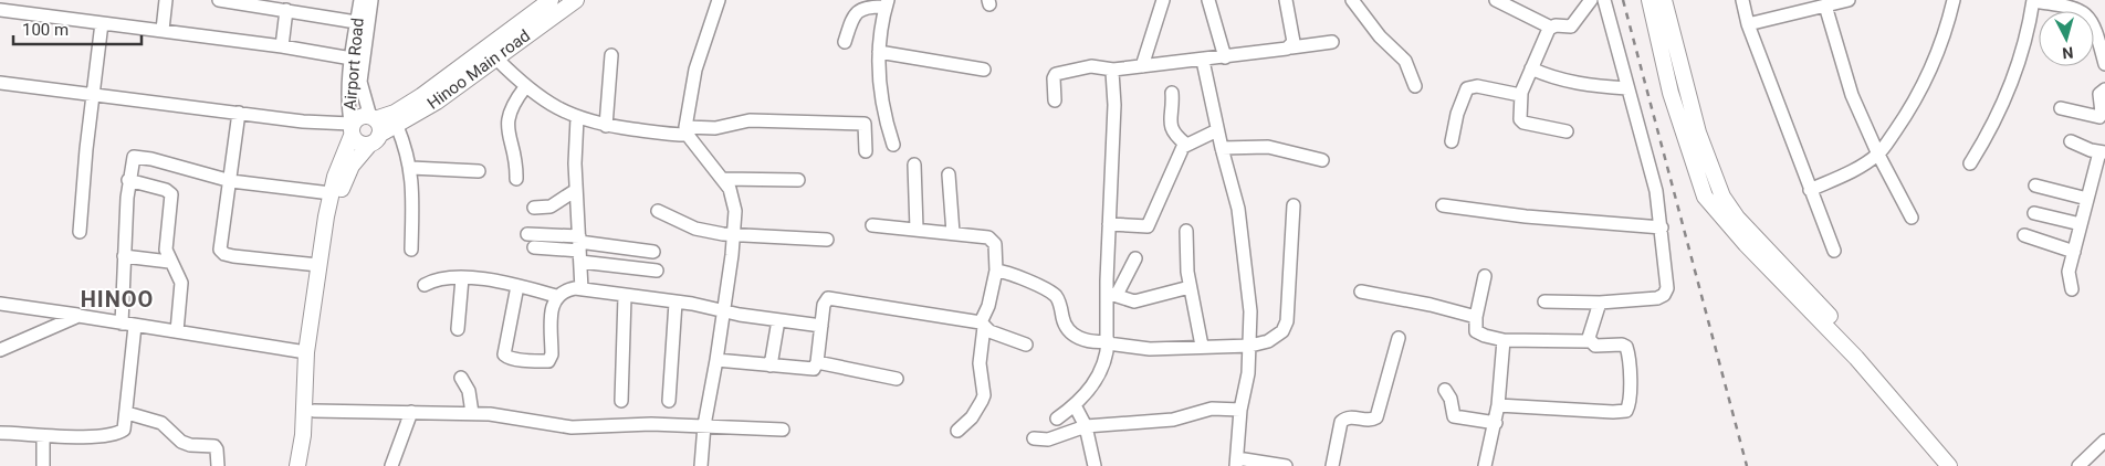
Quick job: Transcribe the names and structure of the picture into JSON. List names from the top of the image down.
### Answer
{
  "streets": {
    "main road": ["Hinoo Main road"],
    "street": ["Airport Road"]
  },
  "crossings": [
    ["Airport Road", "Hinoo Main road"]
  ],
  "districts": ["HINOO"],
  "scale_bar": "100 m",
  "north": "bottom"
}
